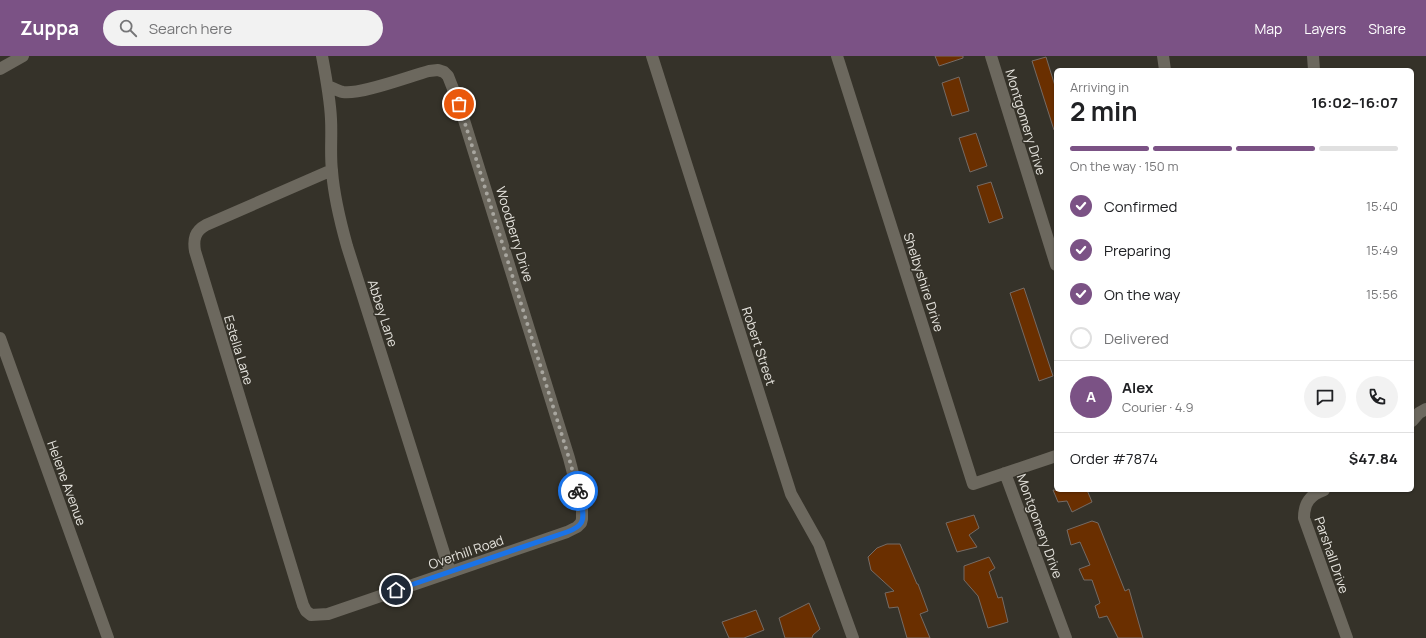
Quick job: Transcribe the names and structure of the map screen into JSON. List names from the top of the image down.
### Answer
{
  "streets": {
    "street": [
      "Montgomery Drive",
      "Woodberry Drive",
      "Shelbyshire Drive",
      "Abbey Lane",
      "Robert Street",
      "Estella Lane",
      "Helene Avenue",
      "Overhill Road",
      "Parshall Drive"
    ]
  },
  "crossings": [
    ["Montgomery Drive", "Shelbyshire Drive"],
    ["Woodberry Drive", "Abbey Lane"],
    ["Woodberry Drive", "Overhill Road"],
    ["Abbey Lane", "Estella Lane"],
    ["Abbey Lane", "Overhill Road"],
    ["Estella Lane", "Overhill Road"]
  ],
  "page": {
    "header": "Zuppa",
    "search": "Search here",
    "nav": ["Map", "Layers", "Share"],
    "heading": ["2 min", "Arriving in", "16:02–16:07"],
    "panel": [
      "Alex",
      "Courier · 4.9",
      "Order #7874",
      "$47.84"
    ],
    "bar": "On the way · 150 m",
    "list": [
      ["Confirmed", "15:40"],
      ["Preparing", "15:49"],
      ["On the way", "15:56"],
      "Delivered"
    ],
    "round": "A"
  }
}
